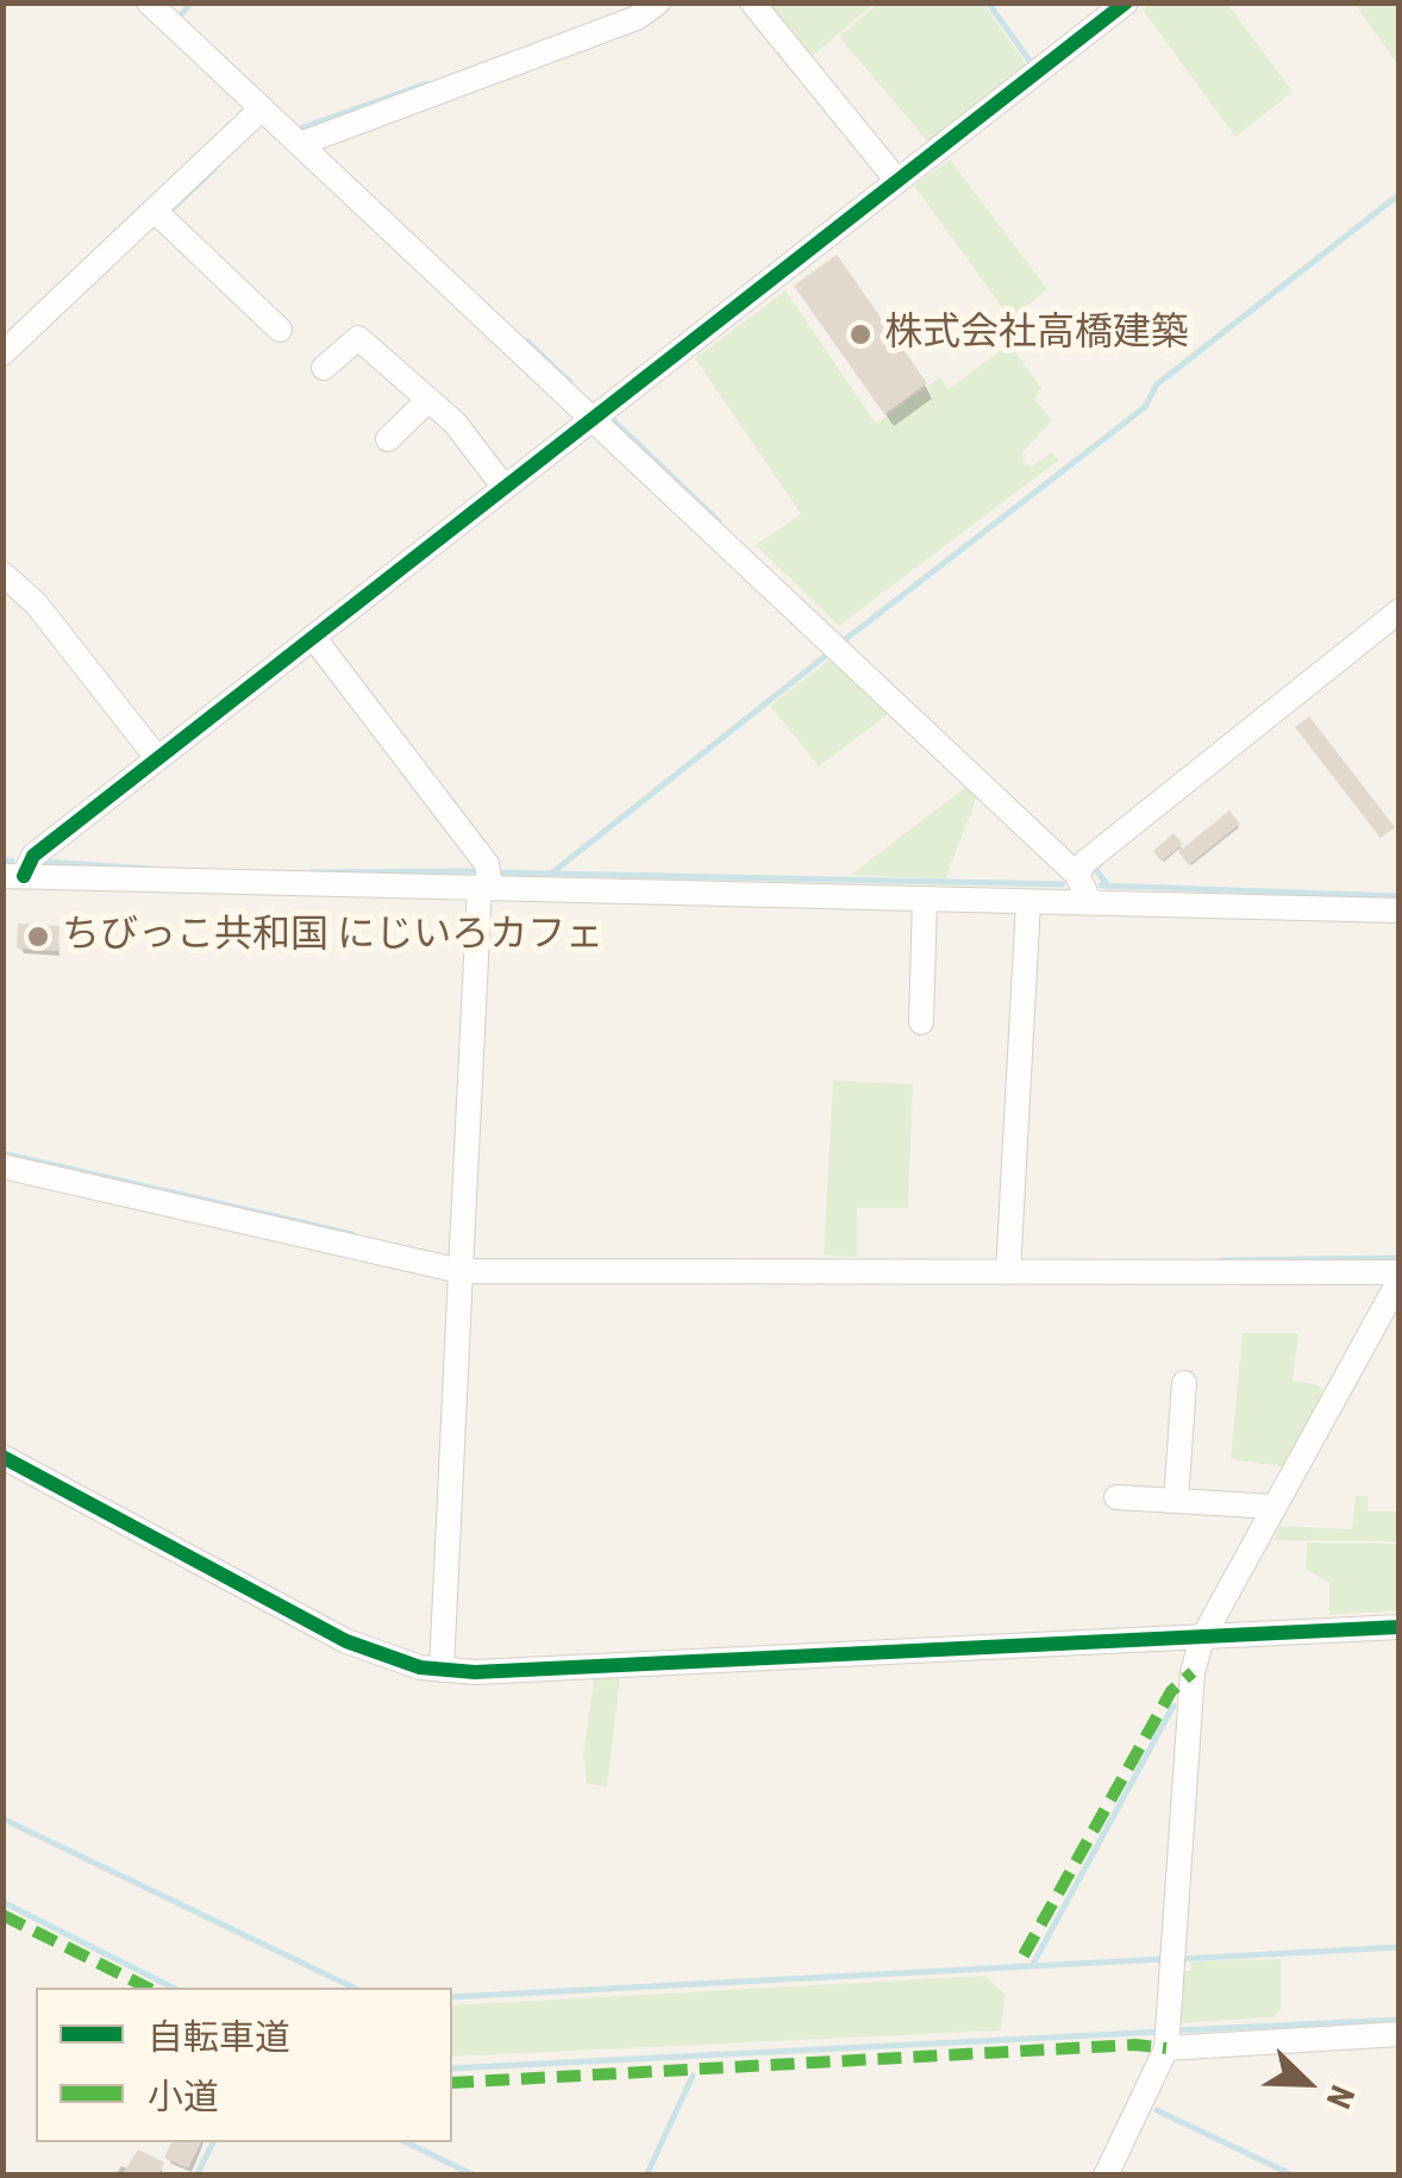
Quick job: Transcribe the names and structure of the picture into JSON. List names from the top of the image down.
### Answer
{
  "places": ["株式会社高橋建築", "ちびっこ共和国 にじいろカフェ"],
  "legend": ["自転車道", "小道"],
  "north": "bottom right"
}
